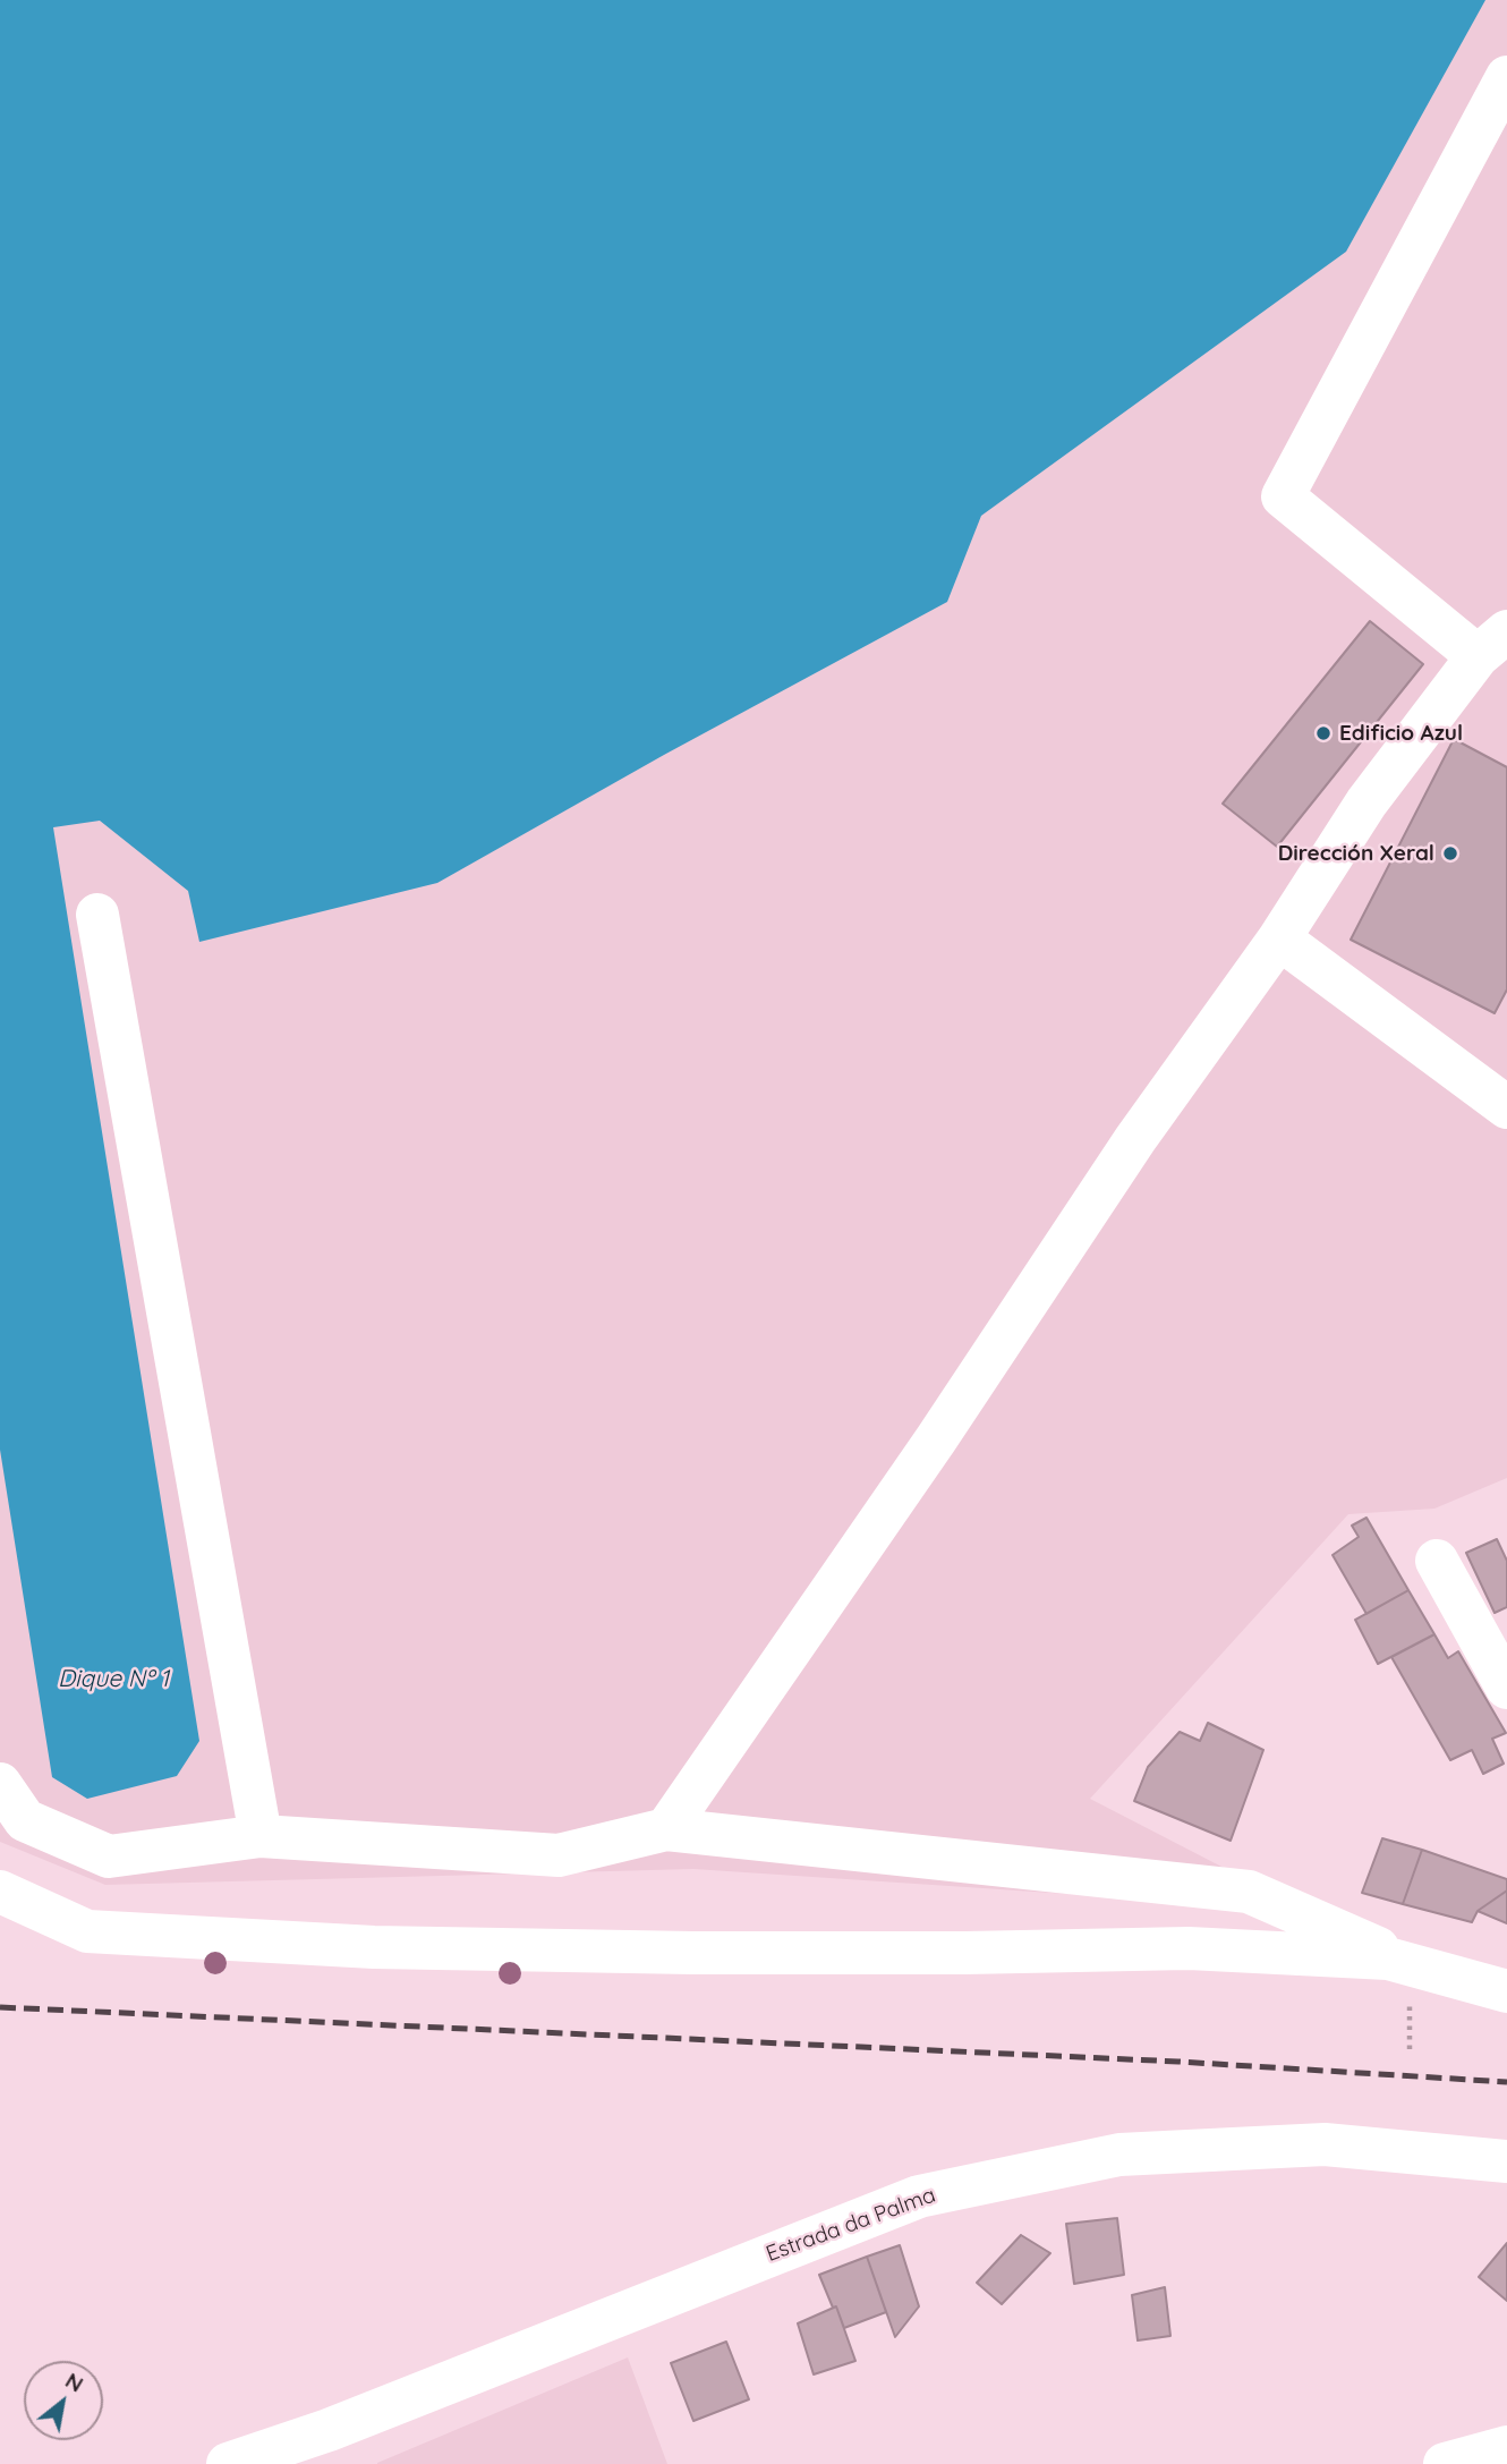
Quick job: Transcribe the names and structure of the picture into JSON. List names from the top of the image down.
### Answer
{
  "streets": {
    "street": ["Estrada da Palma"]
  },
  "water": ["Dique Nº 1"],
  "places": ["Edificio Azul", "Dirección Xeral"],
  "north": "top right"
}
